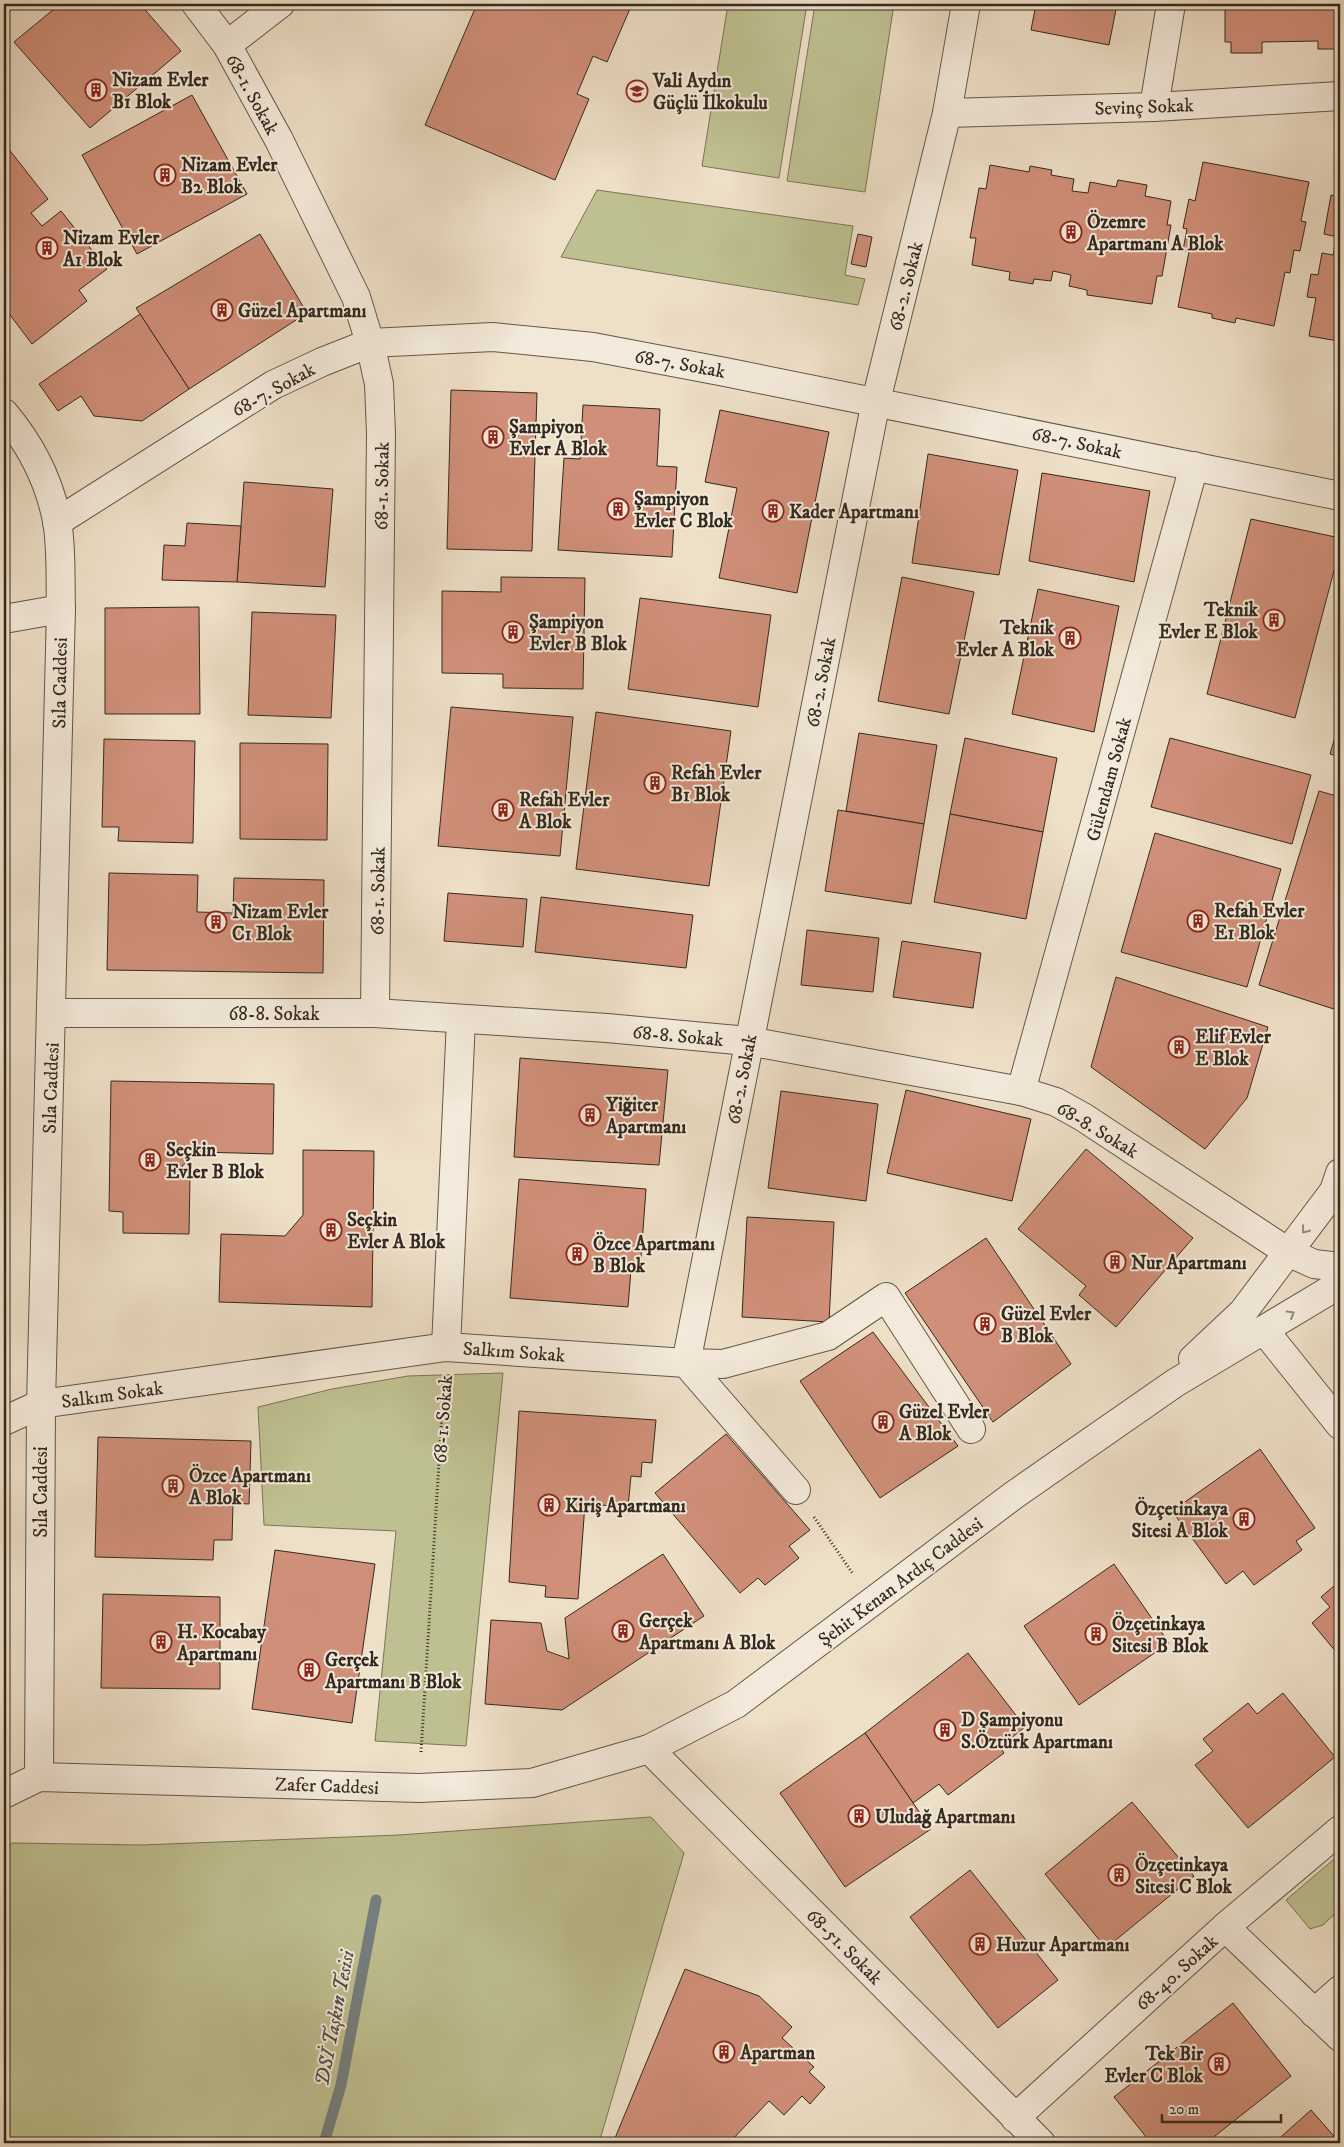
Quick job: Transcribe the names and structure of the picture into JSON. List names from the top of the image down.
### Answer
{
  "streets": {
    "street": [
      "68-1. Sokak",
      "Sevinç Sokak",
      "68-2. Sokak",
      "68-7. Sokak",
      "Sıla Caddesi",
      "Gülendam Sokak",
      "68-8. Sokak",
      "Salkım Sokak",
      "Şehit Kenan Ardıç Caddesi",
      "Zafer Caddesi",
      "68-51. Sokak",
      "68-40. Sokak"
    ]
  },
  "crossings": [
    ["68-1. Sokak", "68-7. Sokak"],
    ["68-1. Sokak", "68-8. Sokak"],
    ["68-1. Sokak", "Salkım Sokak"],
    ["68-1. Sokak", "Zafer Caddesi"],
    ["Sevinç Sokak", "68-2. Sokak"],
    ["68-2. Sokak", "68-7. Sokak"],
    ["68-2. Sokak", "68-8. Sokak"],
    ["68-2. Sokak", "Salkım Sokak"],
    ["68-7. Sokak", "Sıla Caddesi"],
    ["68-7. Sokak", "Gülendam Sokak"],
    ["Sıla Caddesi", "68-8. Sokak"],
    ["Sıla Caddesi", "Salkım Sokak"],
    ["Sıla Caddesi", "Zafer Caddesi"],
    ["Gülendam Sokak", "68-8. Sokak"],
    ["68-8. Sokak", "Şehit Kenan Ardıç Caddesi"],
    ["Şehit Kenan Ardıç Caddesi", "Zafer Caddesi"],
    ["Şehit Kenan Ardıç Caddesi", "68-51. Sokak"],
    ["Zafer Caddesi", "68-51. Sokak"],
    ["68-51. Sokak", "68-40. Sokak"]
  ],
  "water": ["DSİ Taşkın Tesisi"],
  "places": {
    "building": [
      "Nizam Evler B1 Blok",
      "Nizam Evler B2 Blok",
      "Özemre Apartmanı A Blok",
      "Nizam Evler A1 Blok",
      "Güzel Apartmanı",
      "Şampiyon Evler A Blok",
      "Şampiyon Evler C Blok",
      "Kader Apartmanı",
      "Teknik Evler E Blok",
      "Şampiyon Evler B Blok",
      "Teknik Evler A Blok",
      "Refah Evler B1 Blok",
      "Refah Evler A Blok",
      "Refah Evler E1 Blok",
      "Nizam Evler C1 Blok",
      "Elif Evler E Blok",
      "Yiğiter Apartmanı",
      "Seçkin Evler B Blok",
      "Seçkin Evler A Blok",
      "Özce Apartmanı B Blok",
      "Nur Apartmanı",
      "Güzel Evler B Blok",
      "Güzel Evler A Blok",
      "Özce Apartmanı A Blok",
      "Kiriş Apartmanı",
      "Özçetinkaya Sitesi A Blok",
      "Gerçek Apartmanı A Blok",
      "Özçetinkaya Sitesi B Blok",
      "H. Kocabay Apartmanı",
      "Gerçek Apartmanı B Blok",
      "D Şampiyonu S.Öztürk Apartmanı",
      "Uludağ Apartmanı",
      "Özçetinkaya Sitesi C Blok",
      "Huzur Apartmanı",
      "Apartman",
      "Tek Bir Evler C Blok"
    ],
    "school or university": ["Vali Aydın Güçlü İlkokulu"]
  },
  "scale_bar": "20 m"
}
